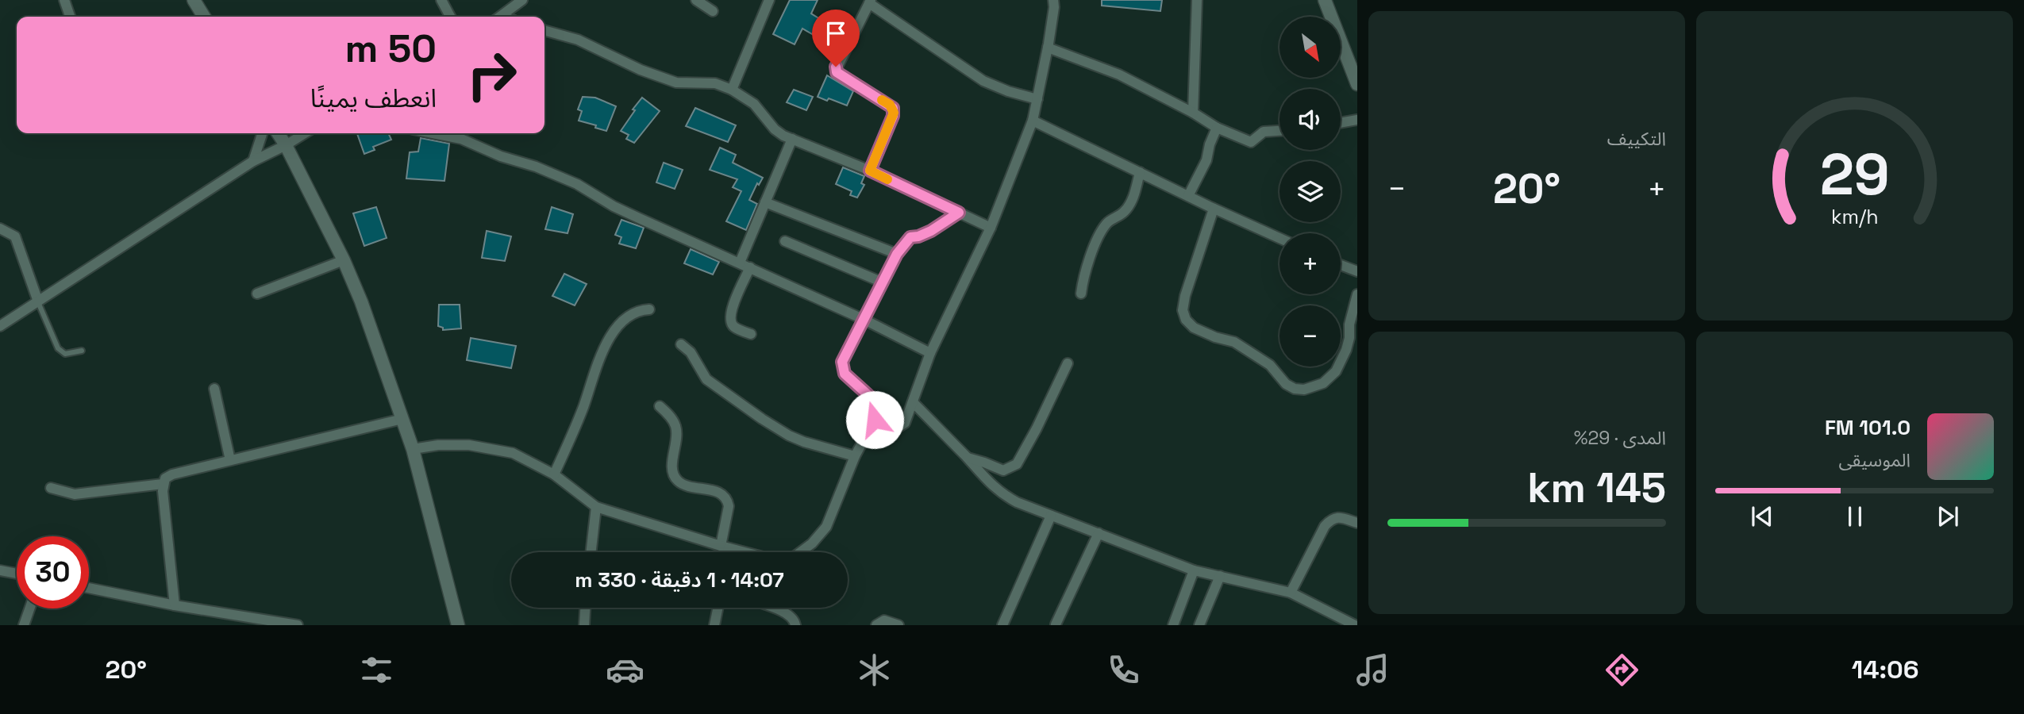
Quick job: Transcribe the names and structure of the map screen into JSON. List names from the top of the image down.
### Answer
{
  "north": "bottom right",
  "page": {
    "tile": [
      "التكييف",
      ["المدى · 29%", "145 km"]
    ],
    "map_buttons": ["+", "−"],
    "turn": ["50 m", "انعطف يمينًا"],
    "heat": ["−", "20°", "+"],
    "song": ["101.0 FM", "الموسيقى"],
    "limit": "30",
    "trip": "14:07 · 1 دقيقة · 330 m",
    "tabs": ["14:06", "20°"],
    "gauge": ["29", "km/h"]
  }
}
